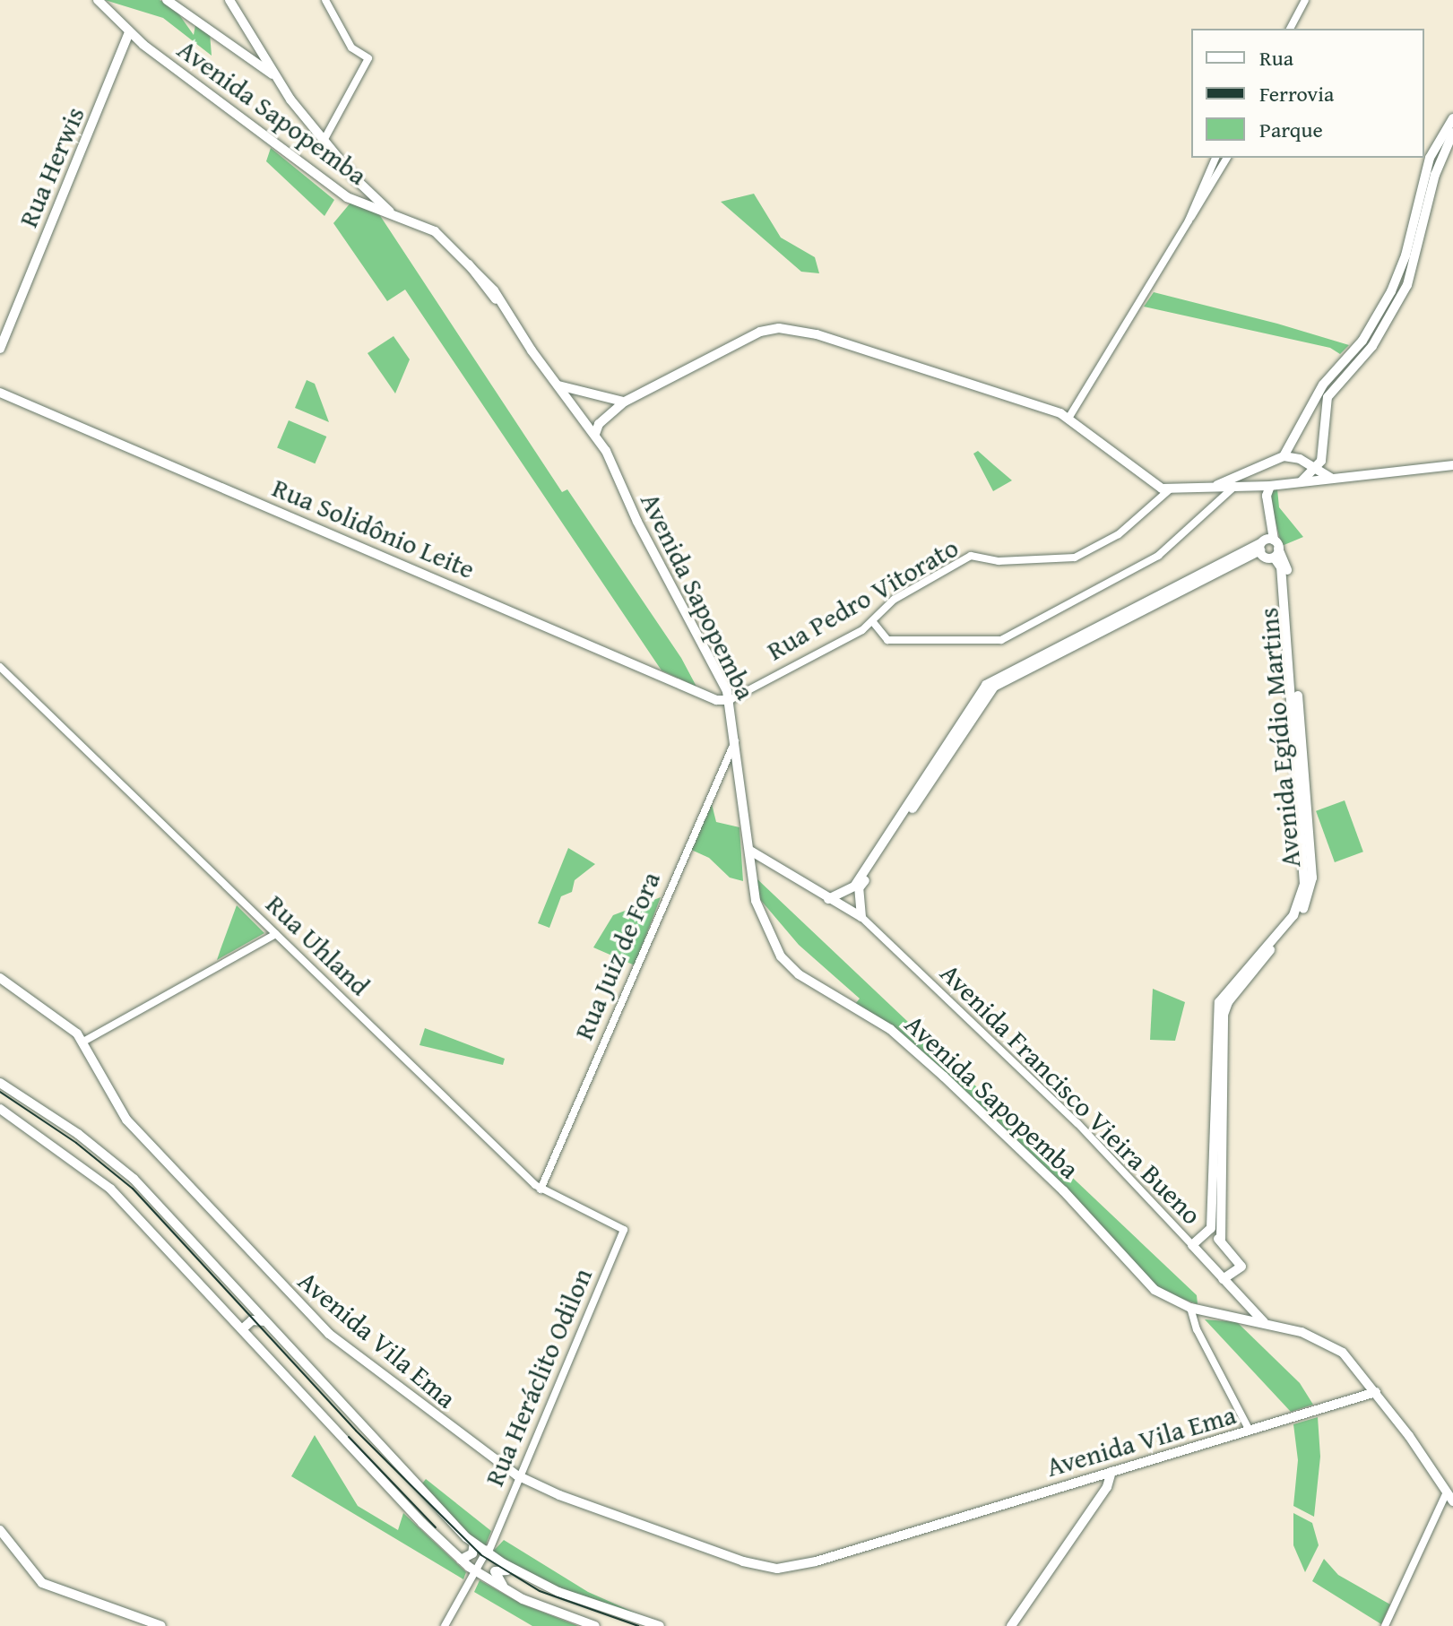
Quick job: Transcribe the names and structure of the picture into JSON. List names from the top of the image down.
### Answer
{
  "streets": {
    "main road": [
      "Avenida Sapopemba",
      "Rua Herwis",
      "Rua Solidônio Leite",
      "Avenida Egídio Martins",
      "Avenida Francisco Vieira Bueno",
      "Avenida Vila Ema"
    ],
    "street": [
      "Rua Pedro Vitorato",
      "Rua Uhland",
      "Rua Juiz de Fora",
      "Rua Heráclito Odilon"
    ]
  },
  "crossings": [
    ["Avenida Sapopemba", "Rua Herwis"],
    ["Avenida Sapopemba", "Rua Solidônio Leite"],
    ["Avenida Sapopemba", "Rua Pedro Vitorato"],
    ["Avenida Sapopemba", "Rua Juiz de Fora"],
    ["Avenida Sapopemba", "Avenida Francisco Vieira Bueno"],
    ["Avenida Sapopemba", "Avenida Vila Ema"],
    ["Rua Solidônio Leite", "Rua Pedro Vitorato"],
    ["Rua Uhland", "Rua Juiz de Fora"],
    ["Rua Uhland", "Rua Heráclito Odilon"],
    ["Avenida Vila Ema", "Rua Heráclito Odilon"]
  ],
  "legend": ["Rua", "Ferrovia", "Parque"]
}
